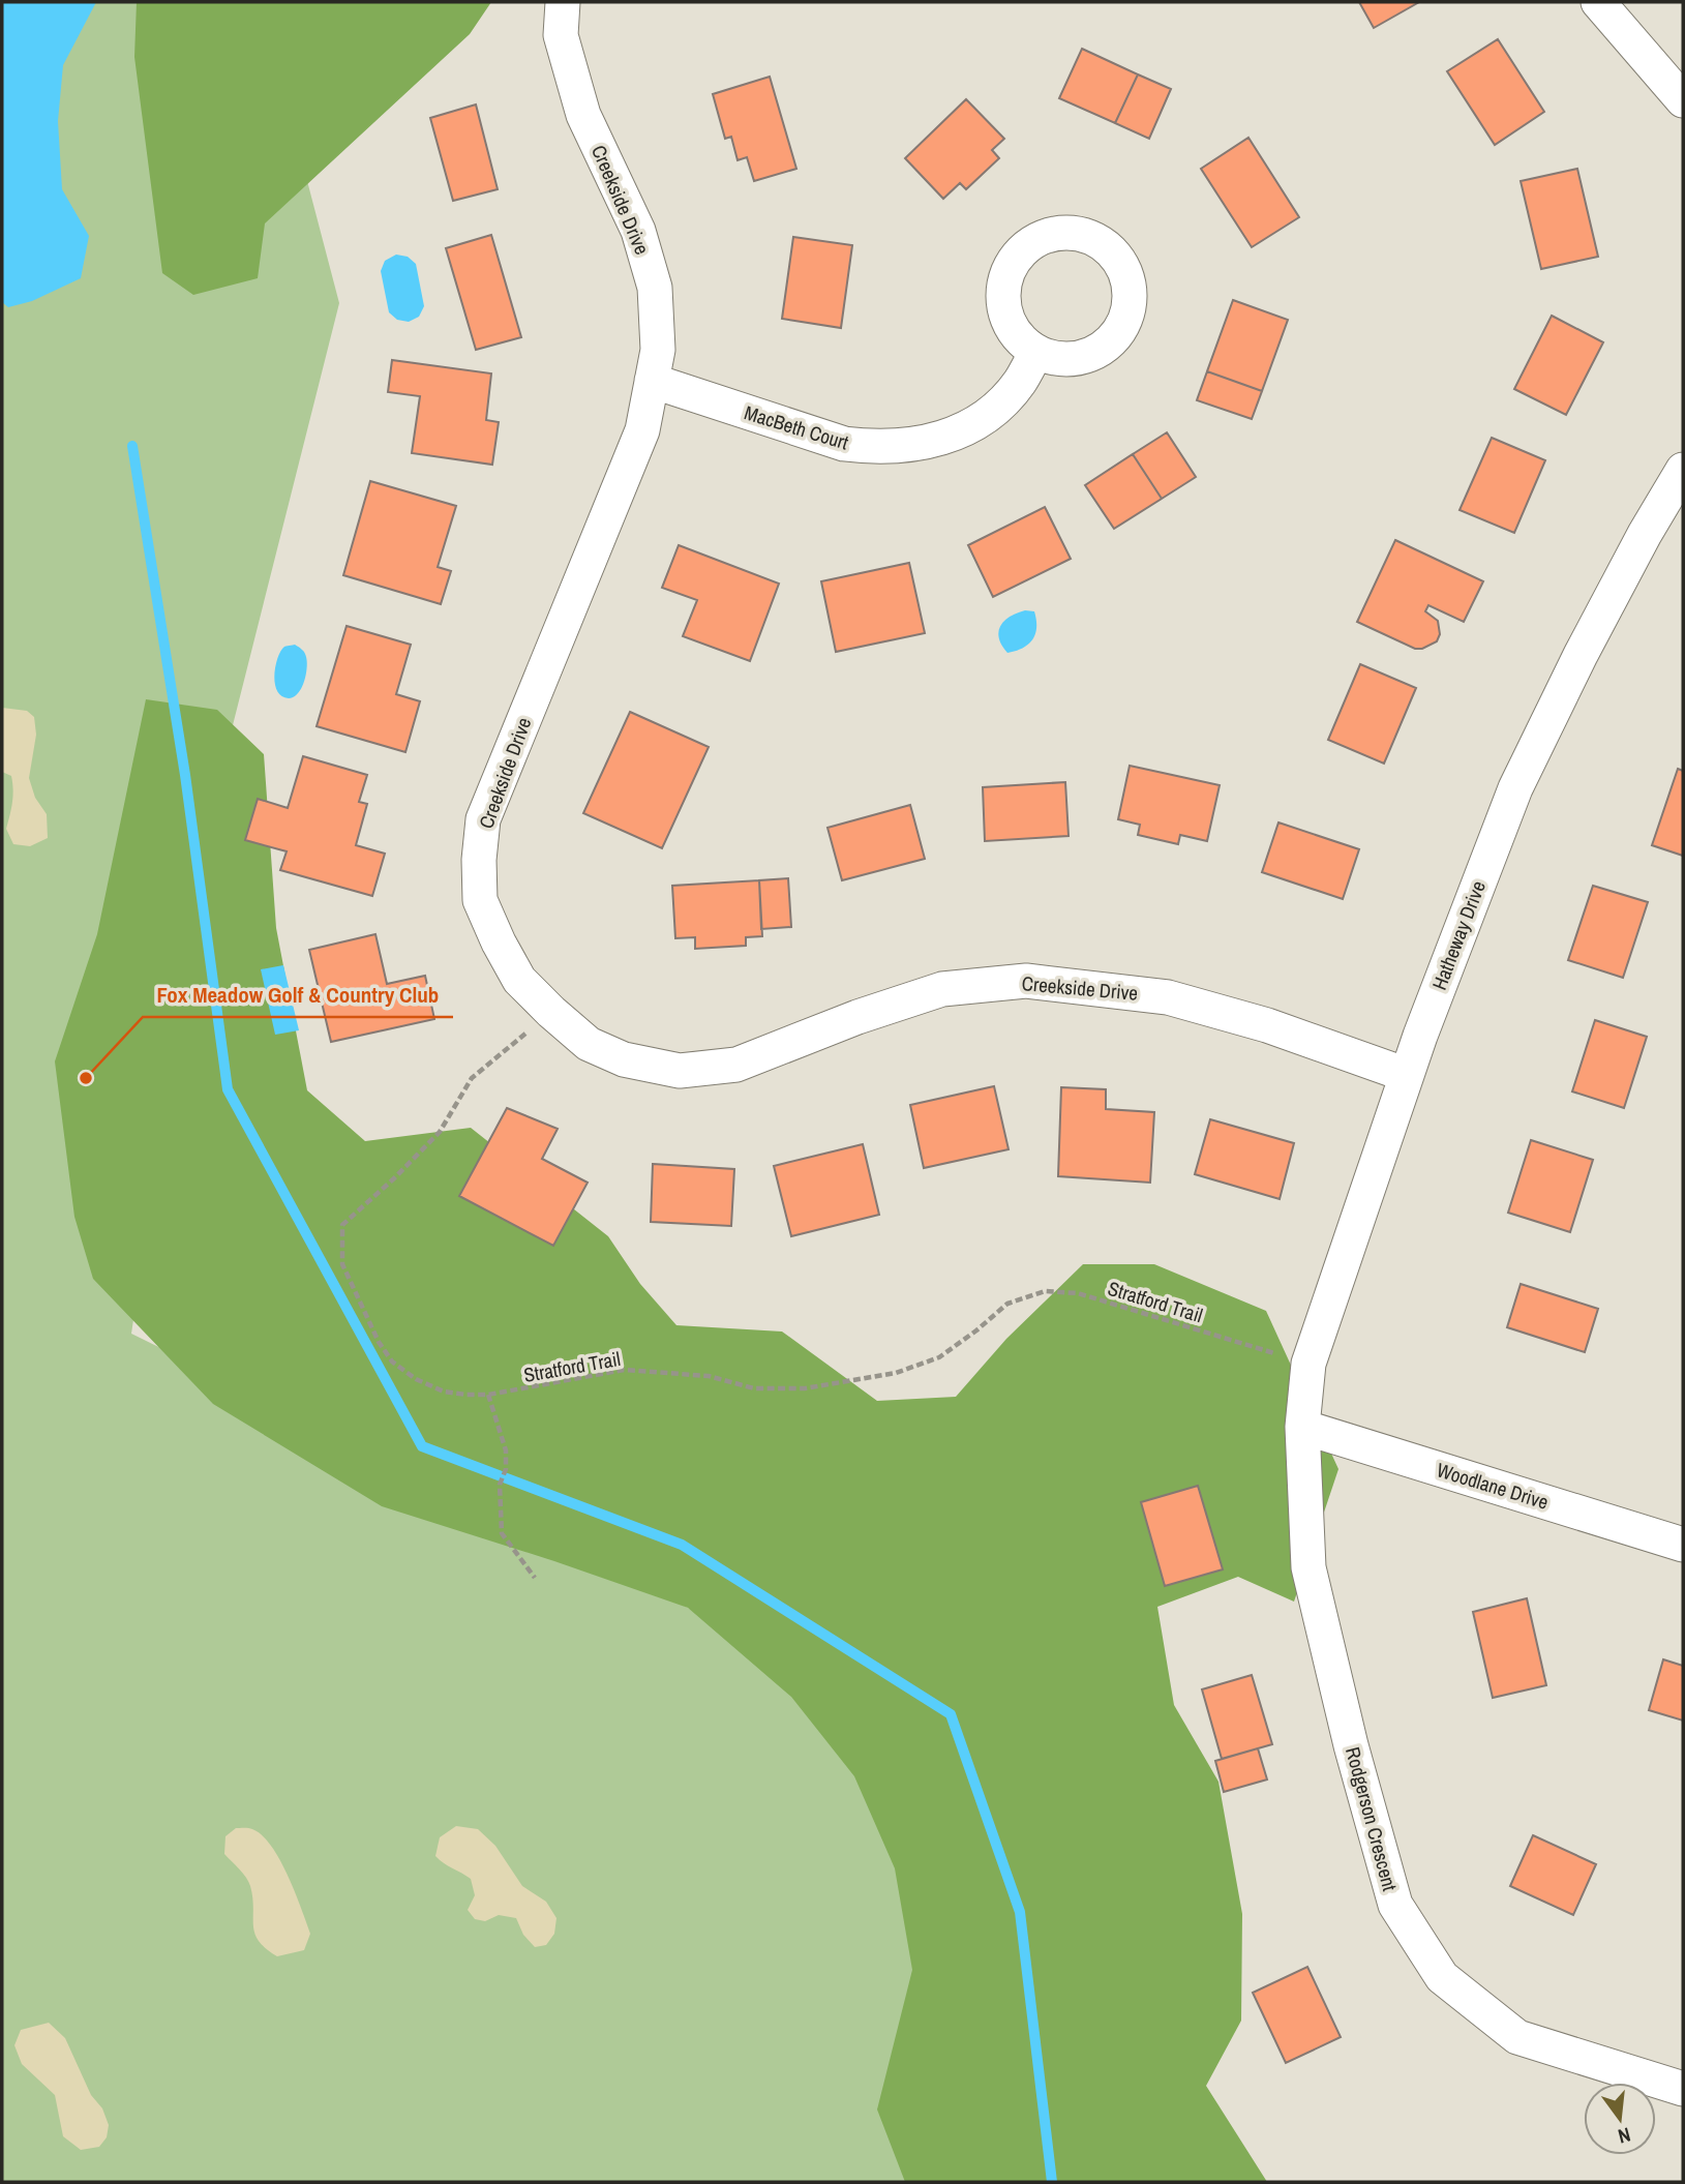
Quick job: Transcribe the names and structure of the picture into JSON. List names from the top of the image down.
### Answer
{
  "streets": {
    "street": [
      "Creekside Drive",
      "MacBeth Court",
      "Hatheway Drive",
      "Woodlane Drive",
      "Rodgerson Crescent"
    ],
    "path": ["Stratford Trail"]
  },
  "crossings": [
    ["Creekside Drive", "MacBeth Court"],
    ["Creekside Drive", "Hatheway Drive"],
    ["Creekside Drive", "Stratford Trail"],
    ["Hatheway Drive", "Stratford Trail"],
    ["Hatheway Drive", "Woodlane Drive"],
    ["Hatheway Drive", "Rodgerson Crescent"],
    ["Woodlane Drive", "Rodgerson Crescent"]
  ],
  "places": ["Fox Meadow Golf & Country Club"],
  "north": "bottom"
}
